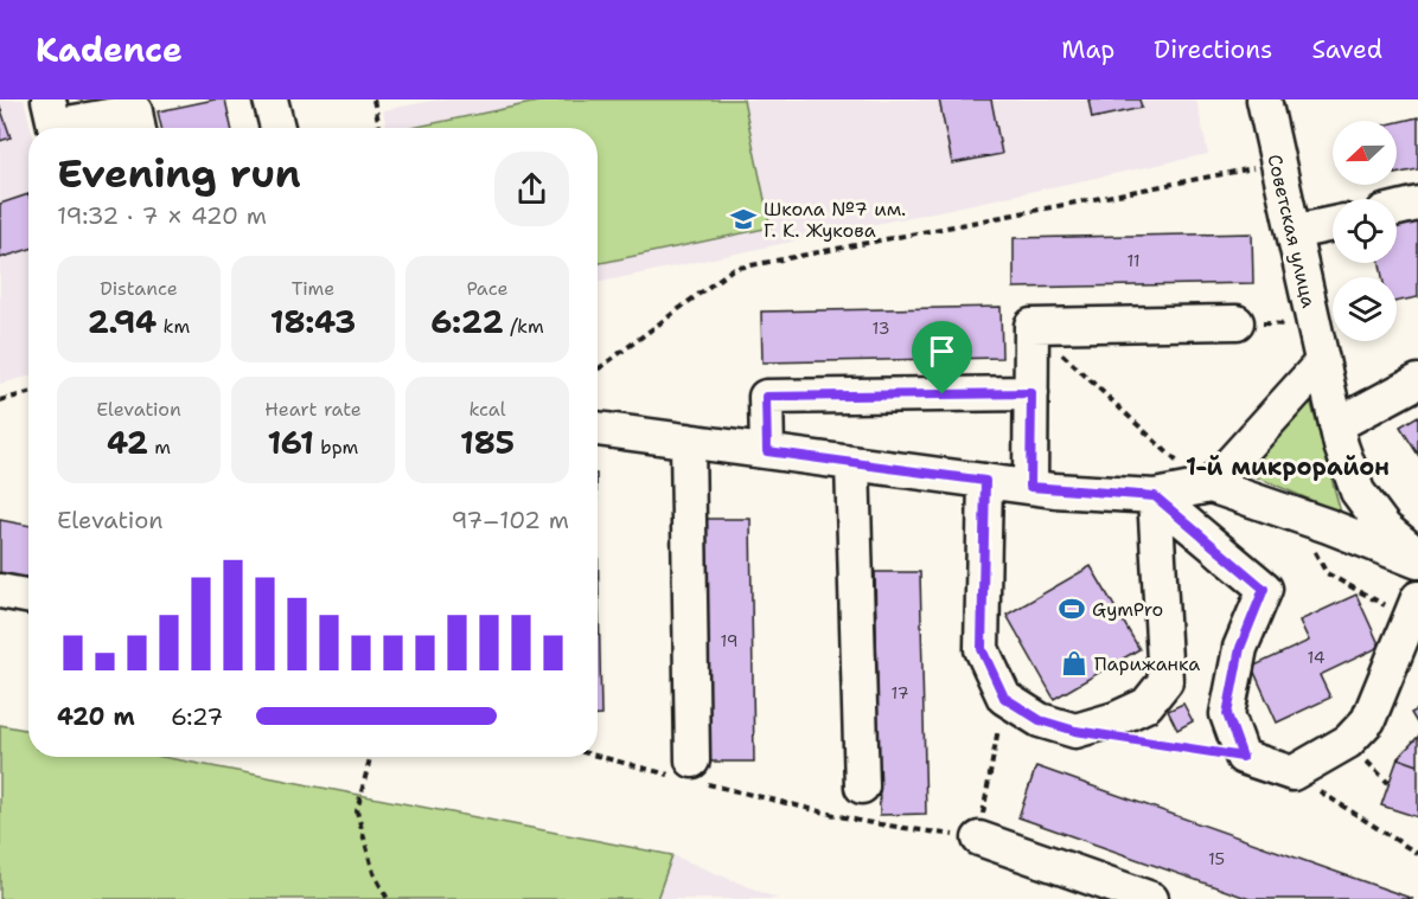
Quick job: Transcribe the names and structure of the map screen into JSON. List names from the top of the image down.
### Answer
{
  "streets": {
    "street": ["Советская улица"]
  },
  "districts": ["1-й микрорайон"],
  "places": {
    "school or university": ["Школа №7 им. Г. К. Жукова"],
    "sports": ["GymPro"],
    "shop": ["Парижанка"]
  },
  "house_numbers": [
    "11",
    "13",
    "19",
    "14",
    "17",
    "15"
  ],
  "north": "left",
  "page": {
    "header": "Kadence",
    "nav": ["Map", "Directions", "Saved"],
    "heading": ["Evening run", "19:32 · 7 × 420 m"],
    "stats": [
      ["Distance", "2.94 km"],
      ["Time", "18:43"],
      ["Pace", "6:22 /km"],
      ["Elevation", "42 m"],
      ["Heart rate", "161 bpm"],
      ["kcal", "185"]
    ],
    "chart": ["Elevation", "97–102 m"],
    "list": [
      {
        "name": "420 m",
        "note": "6:27"
      }
    ]
  }
}
